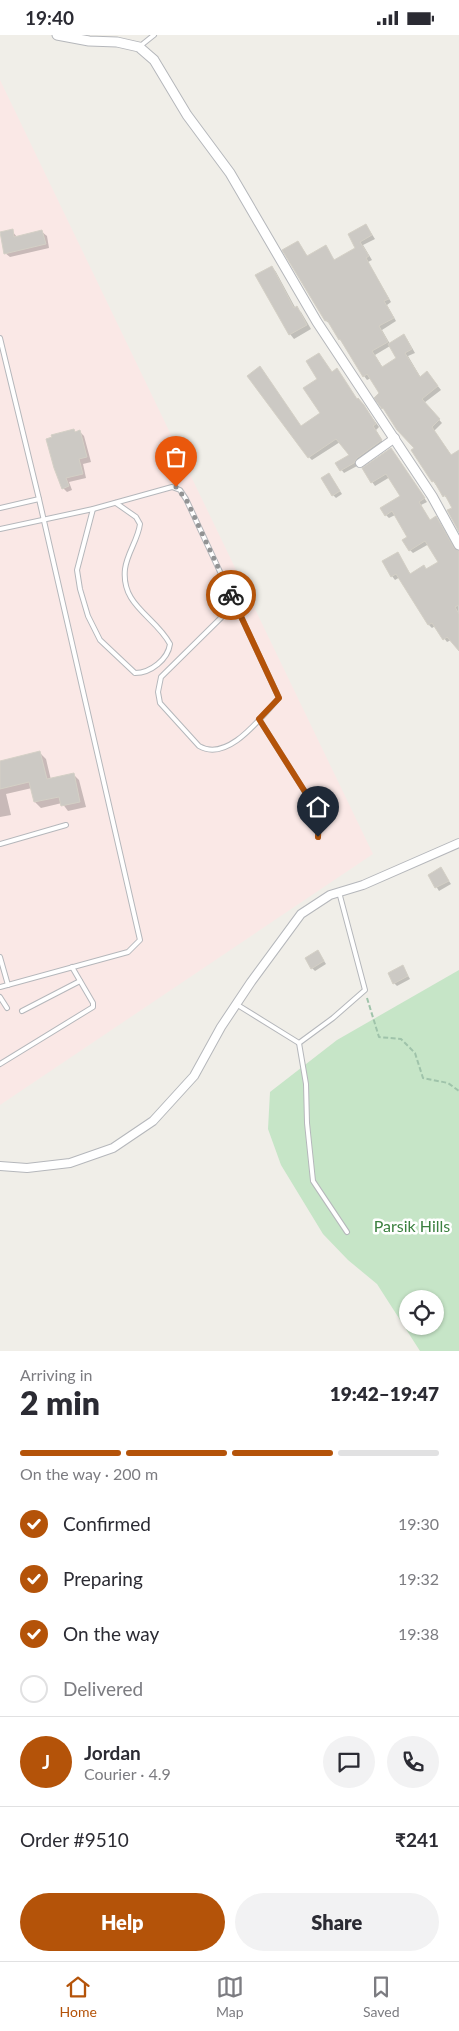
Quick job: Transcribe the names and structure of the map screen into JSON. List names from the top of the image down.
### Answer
{
  "parks": ["Parsik Hills"],
  "page": {
    "status": "19:40",
    "heading": ["2 min", "Arriving in", "19:42–19:47"],
    "panel": [
      "Jordan",
      "Courier · 4.9",
      "Order #9510",
      "₹241"
    ],
    "bar": "On the way · 200 m",
    "list": [
      ["Confirmed", "19:30"],
      ["Preparing", "19:32"],
      ["On the way", "19:38"],
      "Delivered"
    ],
    "round": "J",
    "buttons": ["Help", "Share"],
    "tabs": ["Home", "Map", "Saved"]
  }
}
